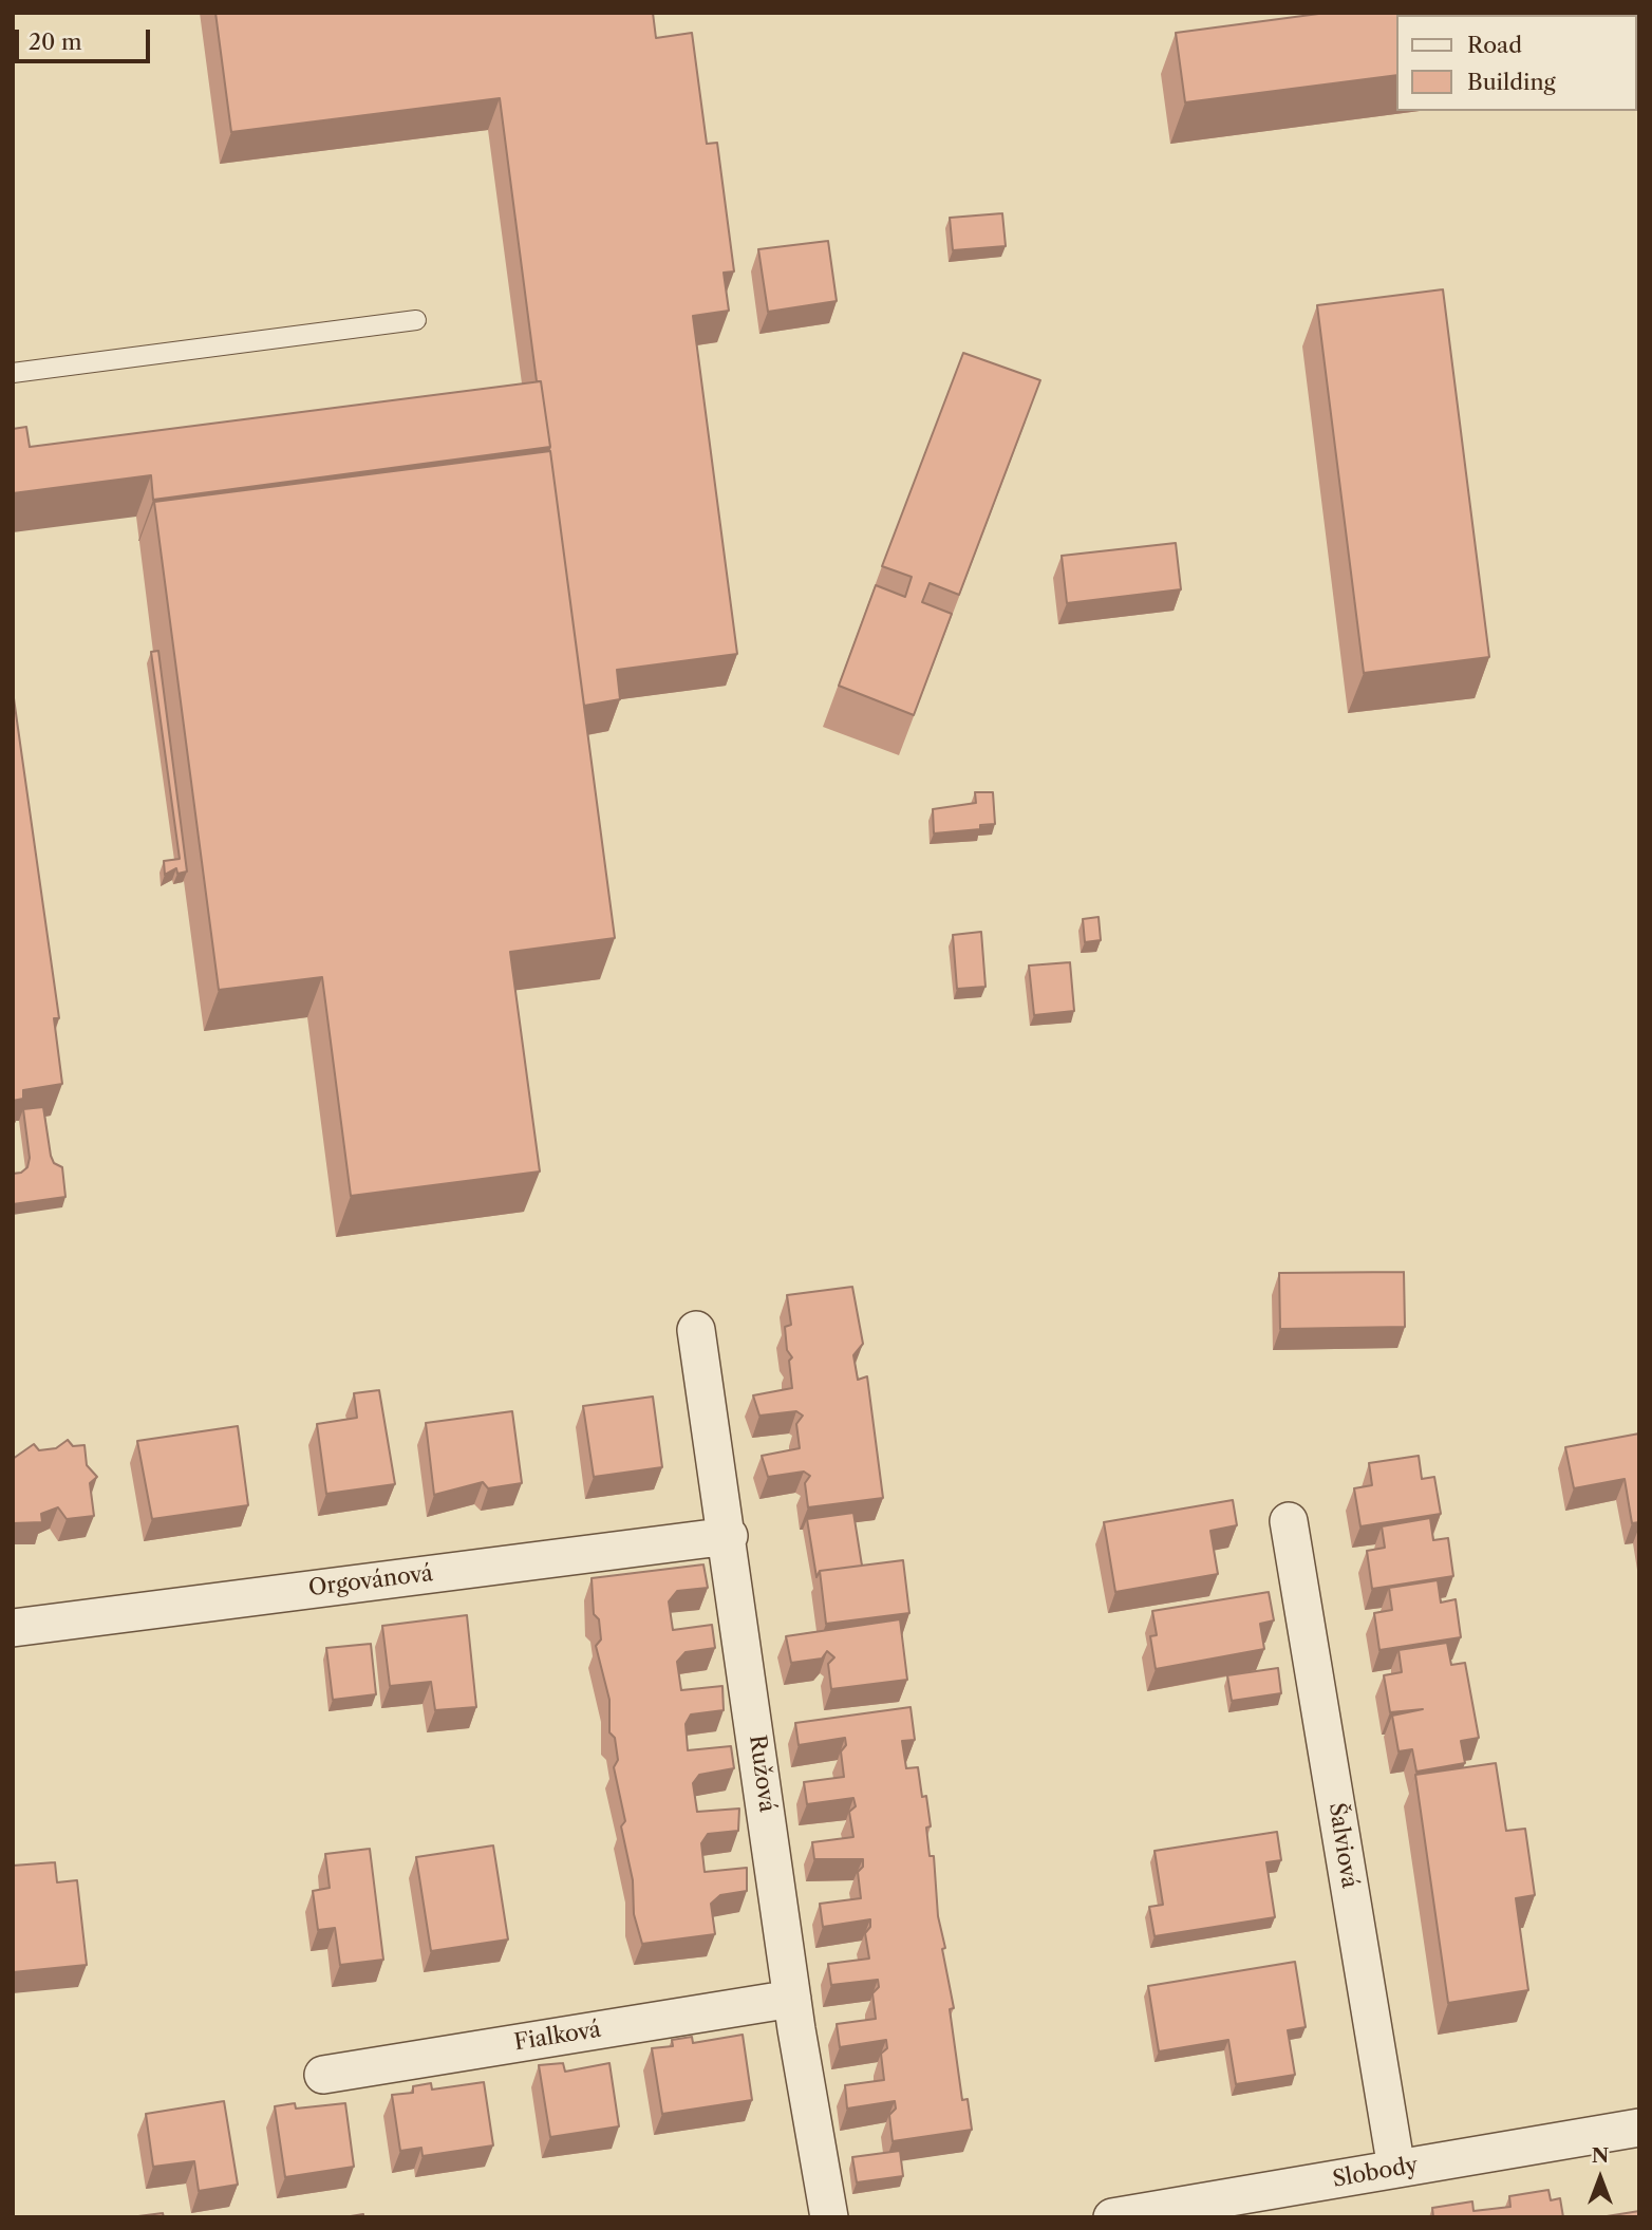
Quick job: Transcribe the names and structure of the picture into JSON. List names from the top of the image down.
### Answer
{
  "streets": {
    "street": [
      "Orgovánová",
      "Ružová",
      "Šalviová",
      "Fialková",
      "Slobody"
    ]
  },
  "crossings": [
    ["Orgovánová", "Ružová"],
    ["Ružová", "Fialková"],
    ["Šalviová", "Slobody"]
  ],
  "legend": ["Road", "Building"],
  "scale_bar": "20 m",
  "north": "top"
}
